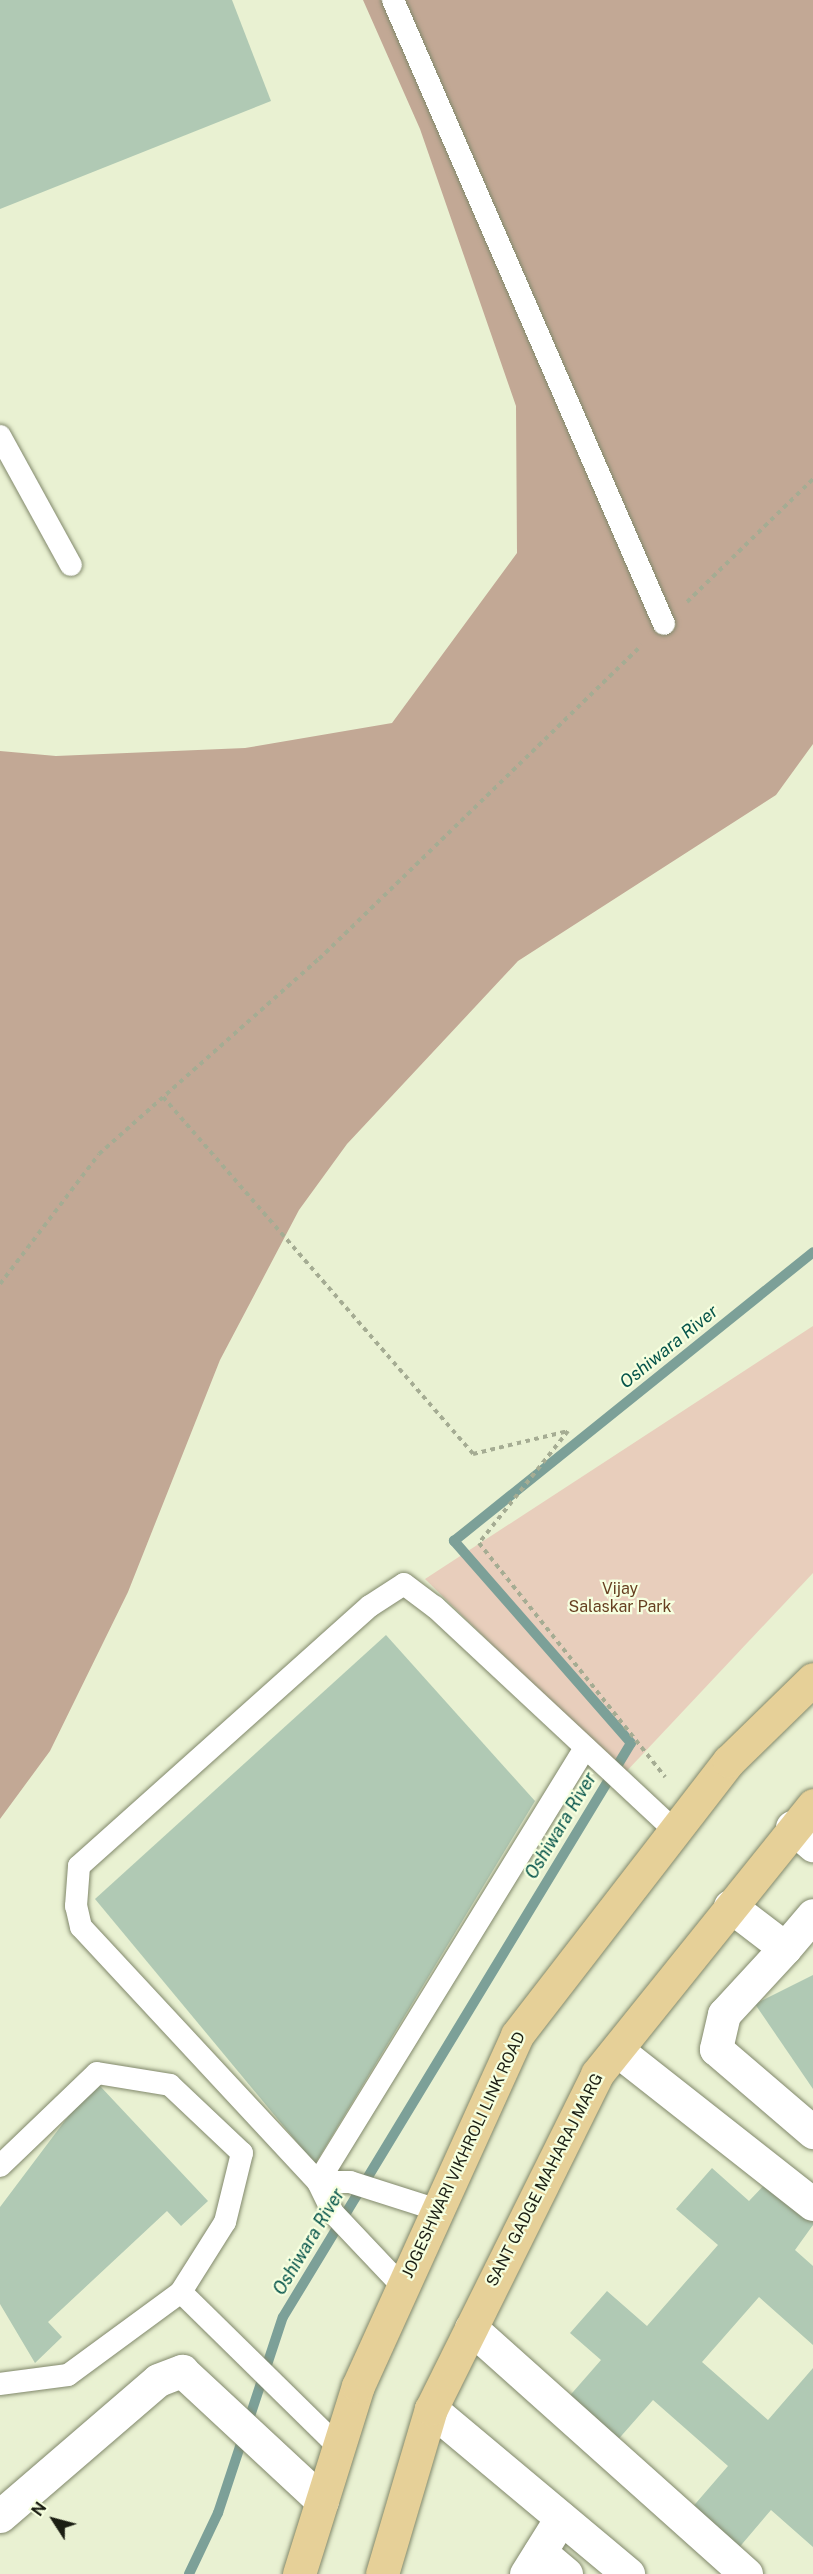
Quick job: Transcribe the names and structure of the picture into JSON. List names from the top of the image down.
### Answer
{
  "streets": {
    "main road": ["JOGESHWARI VIKHROLI LINK ROAD", "SANT GADGE MAHARAJ MARG"]
  },
  "water": ["Oshiwara River"],
  "parks": ["Vijay Salaskar Park"],
  "north": "top left"
}
